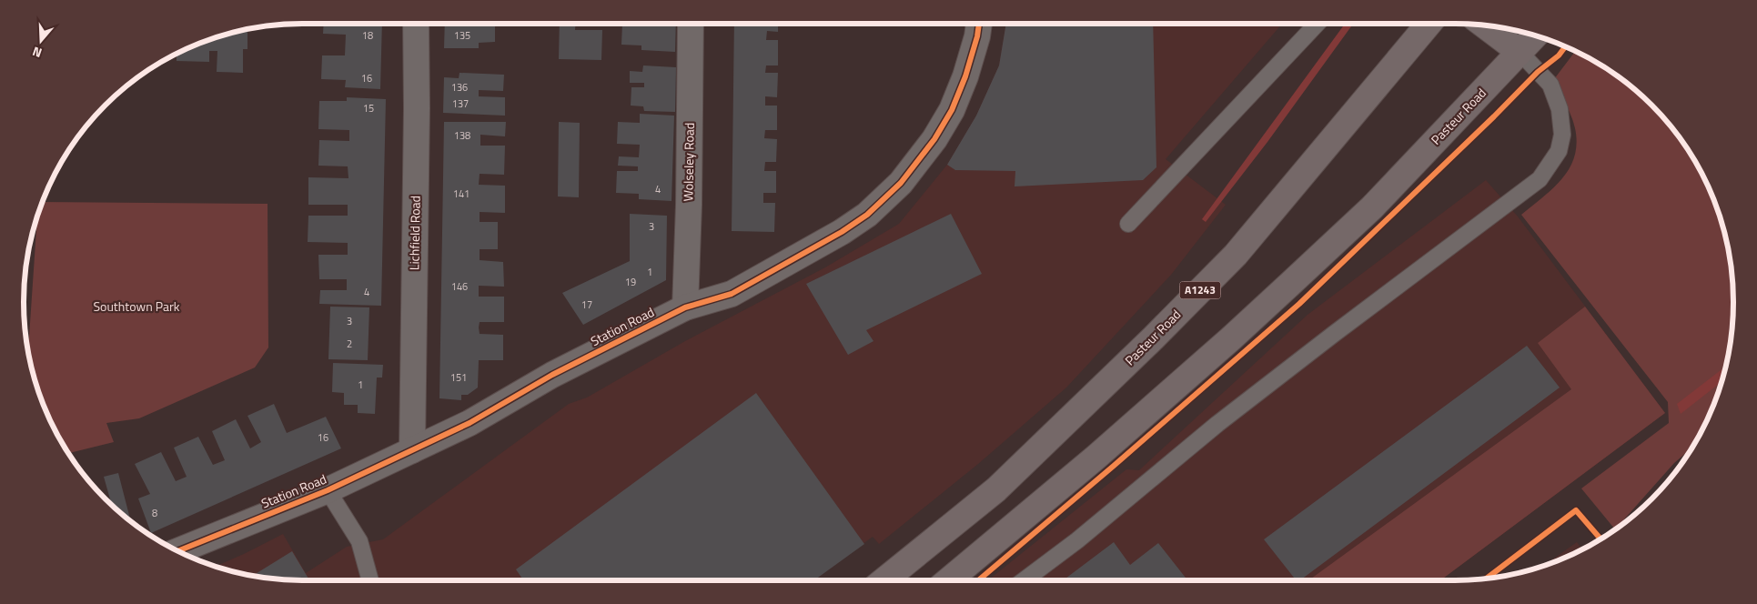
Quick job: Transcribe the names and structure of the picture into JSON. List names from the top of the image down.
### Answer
{
  "streets": {
    "main road": ["Pasteur Road", "A1243"],
    "street": ["Wolseley Road", "Lichfield Road", "Station Road"]
  },
  "crossings": [
    ["Wolseley Road", "Station Road"],
    ["Lichfield Road", "Station Road"]
  ],
  "parks": ["Southtown Park"],
  "house_numbers": [
    "18",
    "135",
    "16",
    "136",
    "137",
    "15",
    "138",
    "4",
    "141",
    "3",
    "1",
    "19",
    "146",
    "4",
    "17",
    "3",
    "2",
    "151",
    "1",
    "16",
    "8"
  ],
  "north": "bottom"
}
